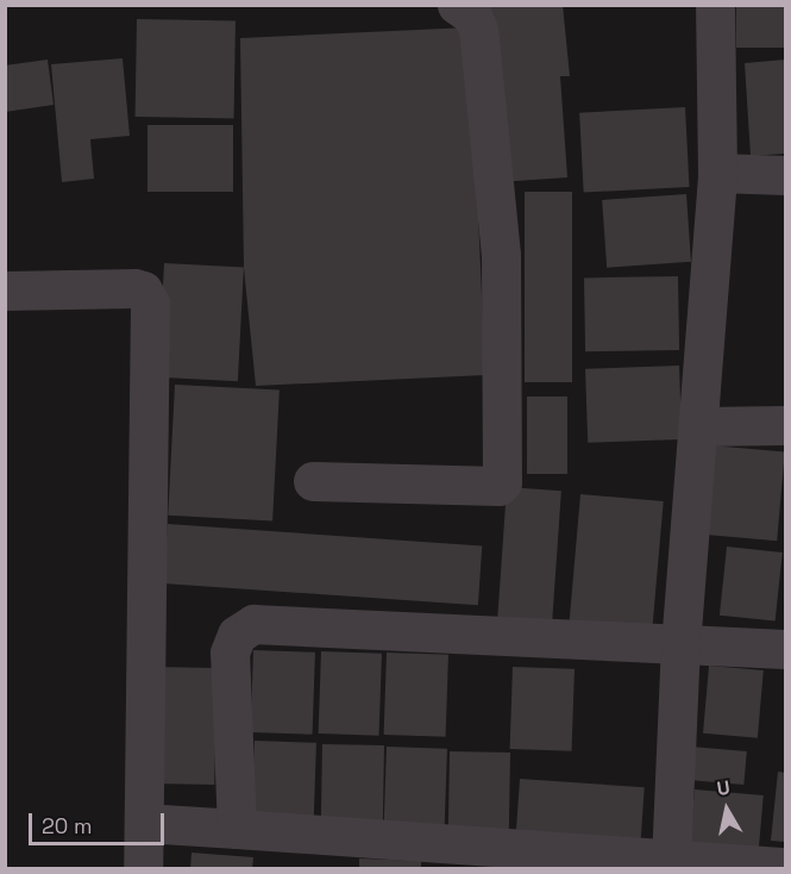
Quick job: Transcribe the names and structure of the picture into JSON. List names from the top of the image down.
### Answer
{
  "scale_bar": "20 m",
  "north": "top"
}
